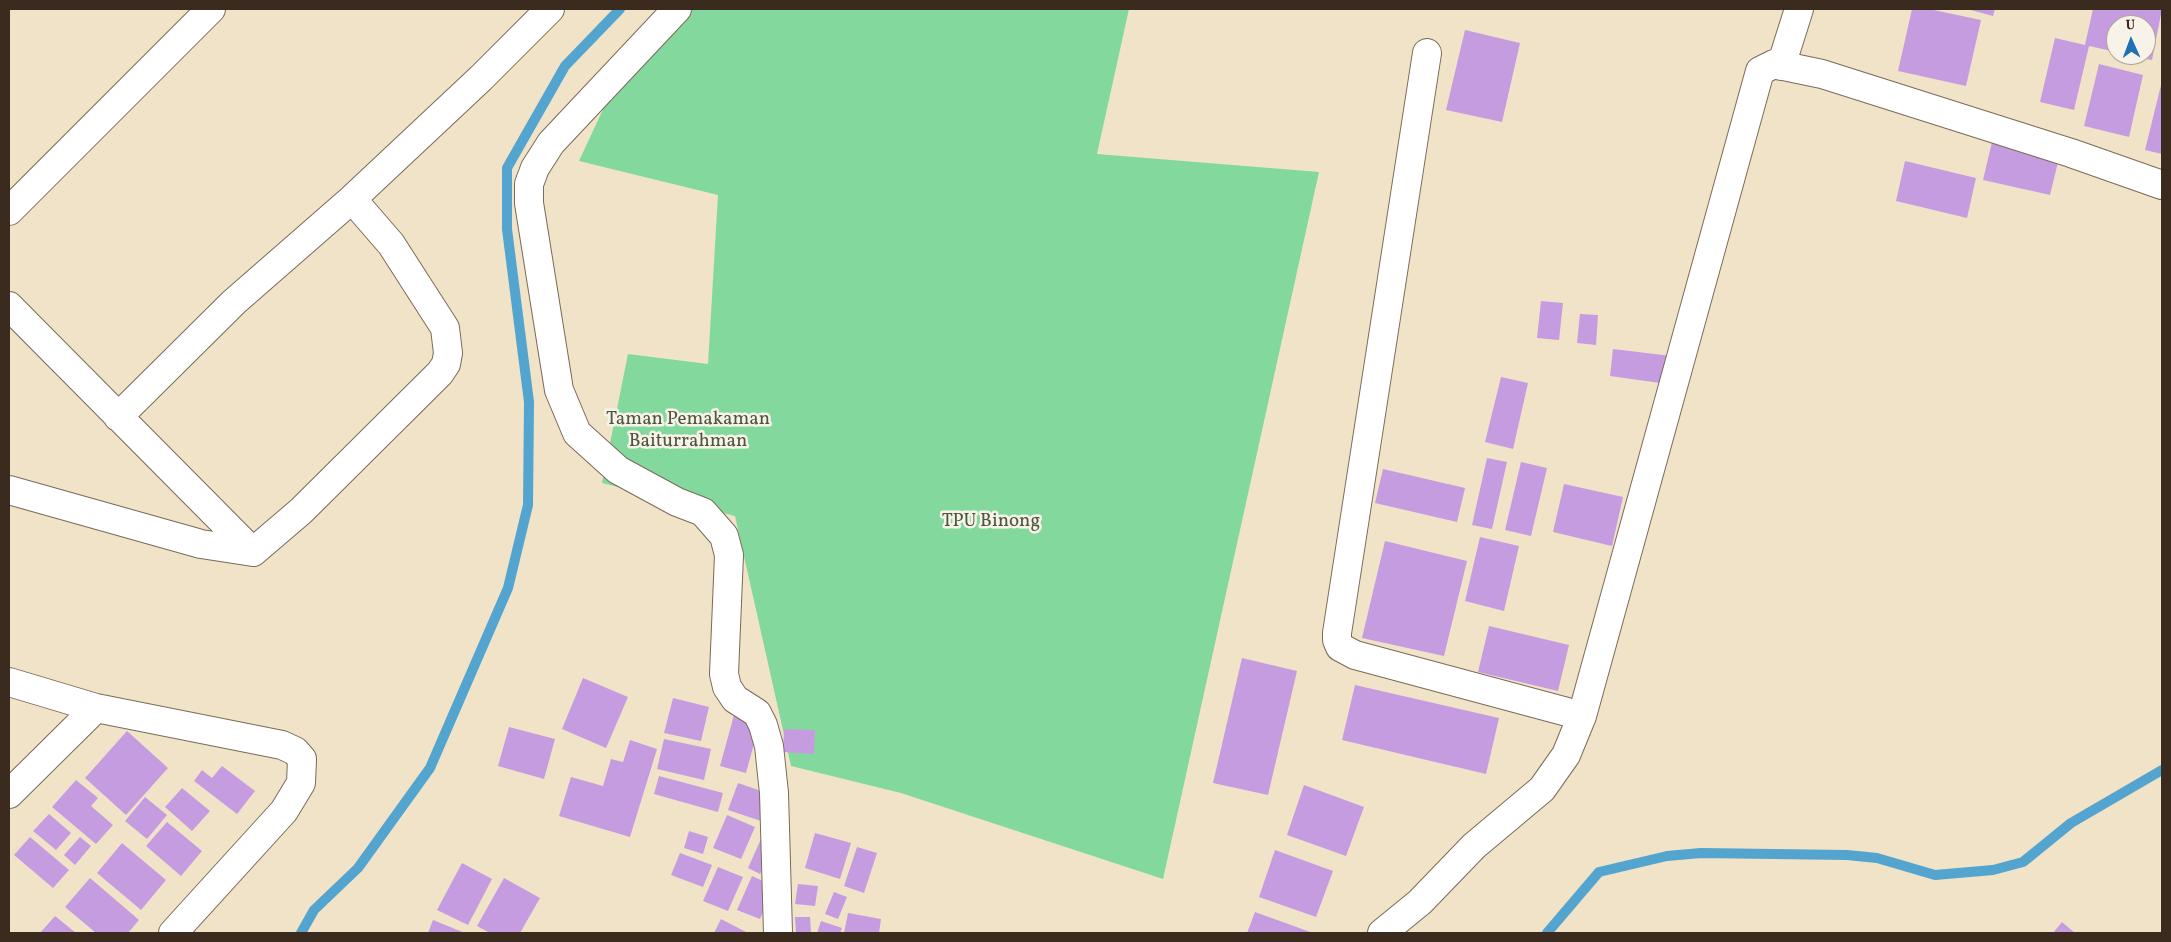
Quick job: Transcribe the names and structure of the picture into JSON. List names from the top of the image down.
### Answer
{
  "parks": ["Taman Pemakaman Baiturrahman", "TPU Binong"],
  "north": "top"
}
